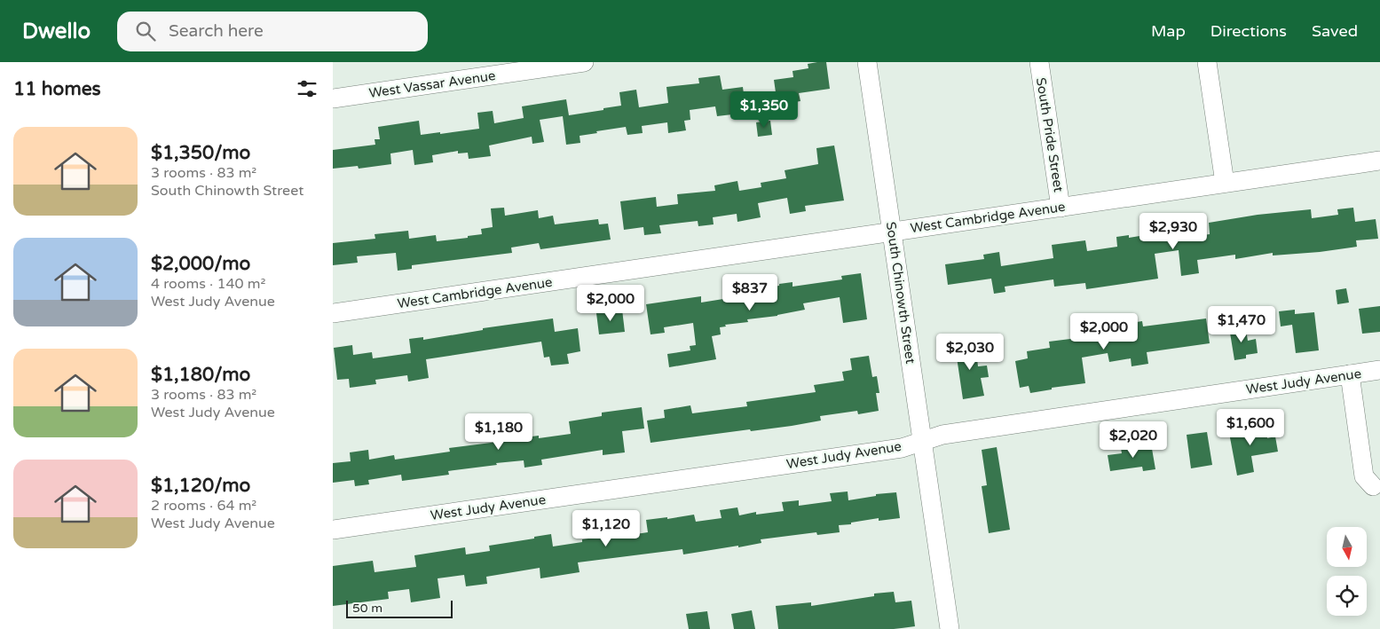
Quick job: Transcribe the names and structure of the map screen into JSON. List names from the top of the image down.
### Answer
{
  "streets": {
    "street": [
      "West Vassar Avenue",
      "South Pride Street",
      "West Cambridge Avenue",
      "South Chinowth Street",
      "West Judy Avenue"
    ]
  },
  "crossings": [
    ["South Pride Street", "West Cambridge Avenue"],
    ["West Cambridge Avenue", "South Chinowth Street"],
    ["South Chinowth Street", "West Judy Avenue"]
  ],
  "scale_bar": "50 m",
  "north": "bottom",
  "page": {
    "header": "Dwello",
    "search": "Search here",
    "nav": ["Map", "Directions", "Saved"],
    "heading": "11 homes",
    "price": [
      "$1,350",
      "$2,930",
      "$837",
      "$2,000",
      "$1,470",
      "$2,000",
      "$2,030",
      "$1,600",
      "$1,180",
      "$2,020",
      "$1,120"
    ],
    "list": [
      {
        "name": "$1,350/mo",
        "note": "3 rooms · 83 m² · South Chinowth Street"
      },
      {
        "name": "$2,000/mo",
        "note": "4 rooms · 140 m² · West Judy Avenue"
      },
      {
        "name": "$1,180/mo",
        "note": "3 rooms · 83 m² · West Judy Avenue"
      },
      {
        "name": "$1,120/mo",
        "note": "2 rooms · 64 m² · West Judy Avenue"
      }
    ],
    "scale": "50 m"
  }
}
